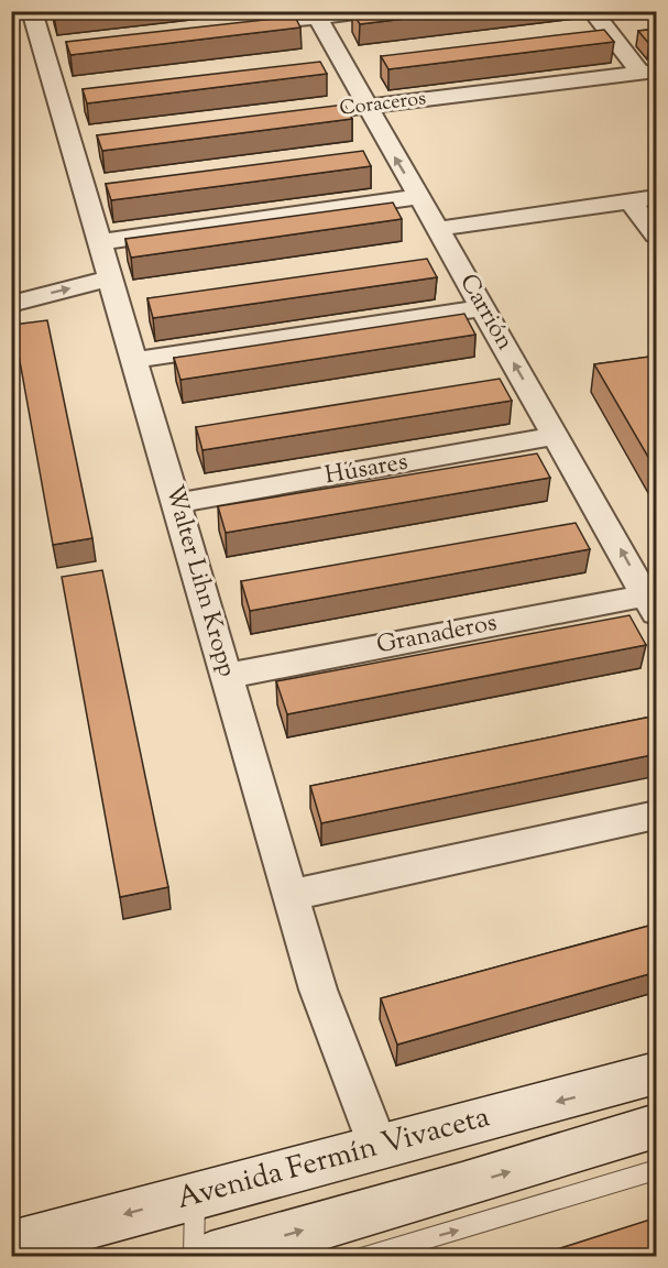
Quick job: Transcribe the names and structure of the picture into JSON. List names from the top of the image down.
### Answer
{
  "streets": {
    "main road": ["Avenida Fermín Vivaceta"],
    "street": [
      "Coraceros",
      "Carrión",
      "Húsares",
      "Walter Lihn Kropp",
      "Granaderos"
    ]
  },
  "crossings": [
    ["Coraceros", "Carrión"],
    ["Carrión", "Húsares"],
    ["Carrión", "Granaderos"],
    ["Húsares", "Walter Lihn Kropp"],
    ["Walter Lihn Kropp", "Granaderos"],
    ["Walter Lihn Kropp", "Avenida Fermín Vivaceta"]
  ],
  "one_way": ["Carrión"]
}
